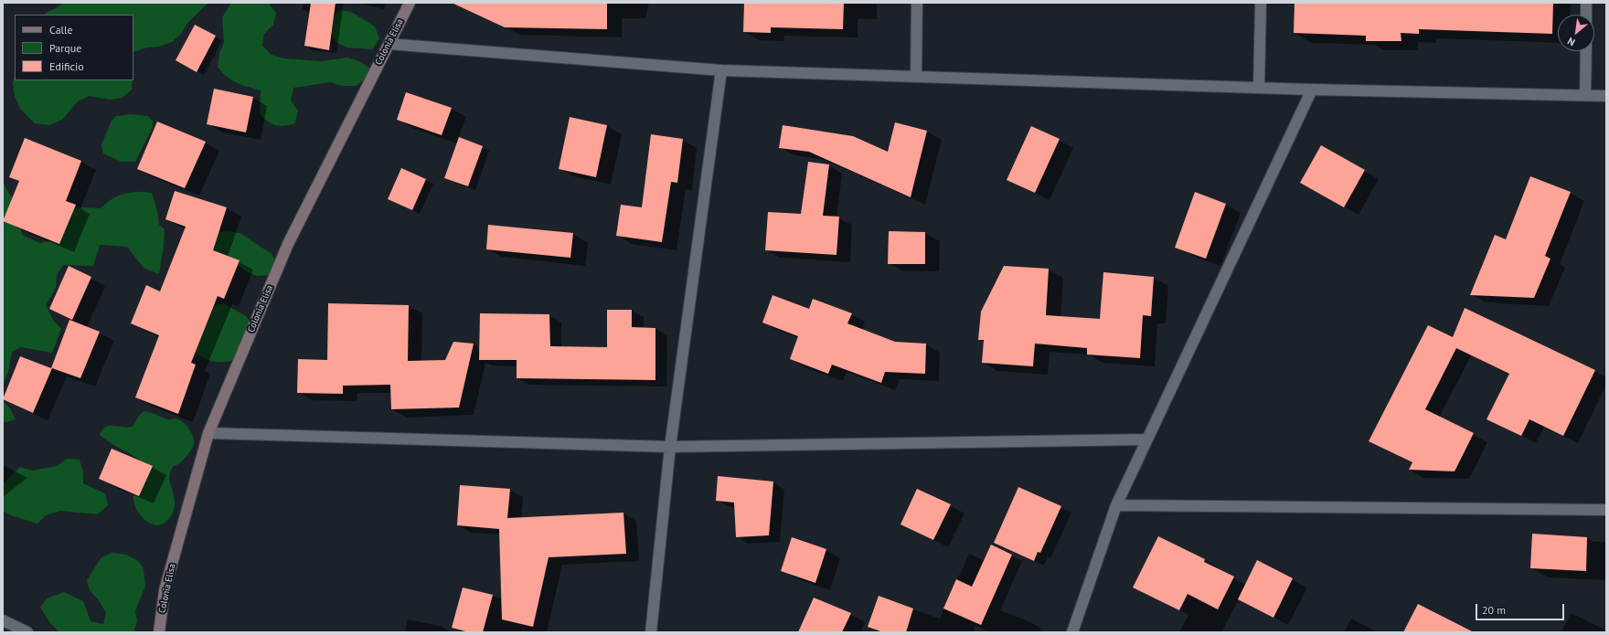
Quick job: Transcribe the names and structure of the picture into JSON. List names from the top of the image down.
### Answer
{
  "streets": {
    "street": ["Colonia Elisa"]
  },
  "legend": ["Calle", "Parque", "Edificio"],
  "scale_bar": "20 m",
  "north": "bottom left"
}
